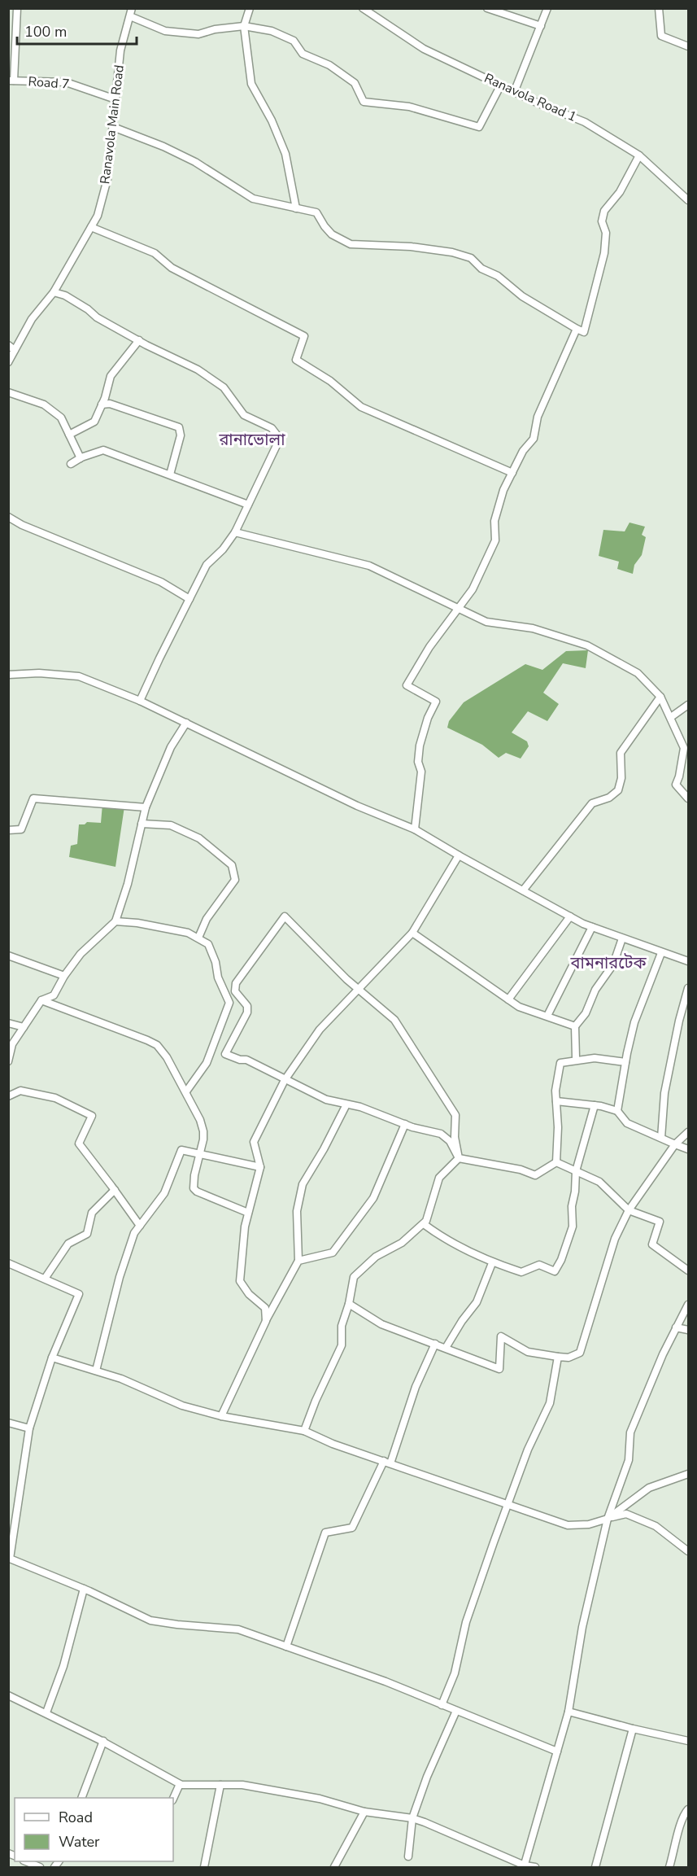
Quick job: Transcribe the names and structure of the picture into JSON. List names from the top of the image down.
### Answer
{
  "streets": {
    "street": ["Road 7", "Ranavola Road 1", "Ranavola Main Road"]
  },
  "crossings": [
    ["Road 7", "Ranavola Main Road"]
  ],
  "districts": ["রানাভোলা", "বামনারটেক"],
  "legend": ["Road", "Water"],
  "scale_bar": "100 m"
}
